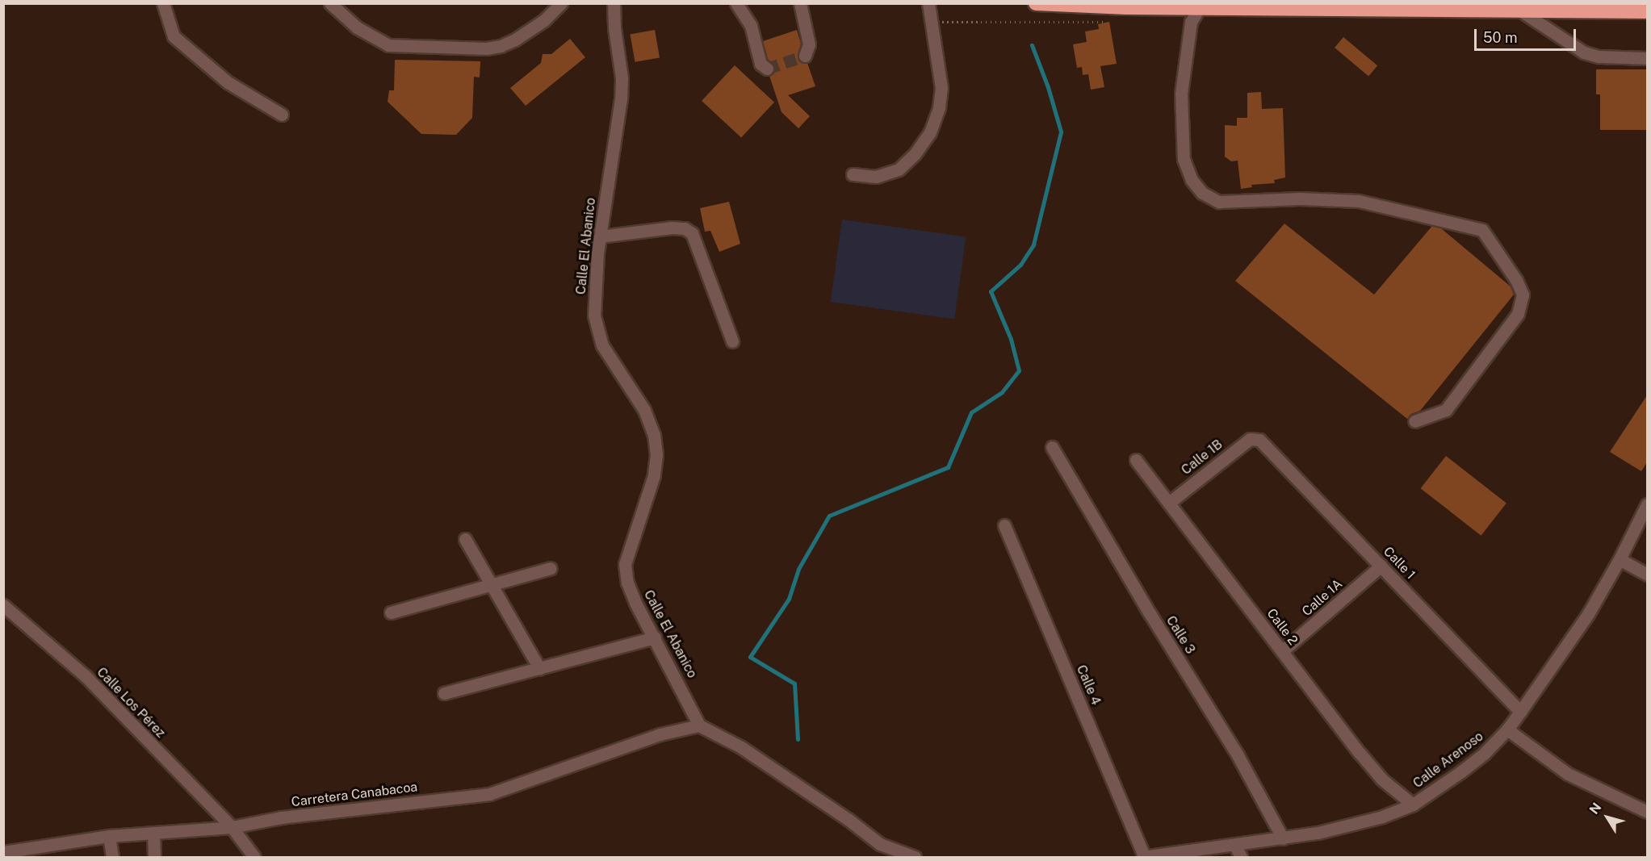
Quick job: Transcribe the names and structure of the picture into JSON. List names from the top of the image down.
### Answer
{
  "streets": {
    "street": [
      "Calle El Abanico",
      "Calle 1B",
      "Calle 1",
      "Calle 1A",
      "Calle 2",
      "Calle 3",
      "Calle 4",
      "Calle Los Pérez",
      "Calle Arenoso",
      "Carretera Canabacoa"
    ]
  },
  "crossings": [
    ["Calle El Abanico", "Carretera Canabacoa"],
    ["Calle 1B", "Calle 1"],
    ["Calle 1B", "Calle 2"],
    ["Calle 1", "Calle 1A"],
    ["Calle 1", "Calle Arenoso"],
    ["Calle 1A", "Calle 2"],
    ["Calle 2", "Calle Arenoso"],
    ["Calle 3", "Calle Arenoso"],
    ["Calle 4", "Calle Arenoso"],
    ["Calle Los Pérez", "Carretera Canabacoa"]
  ],
  "scale_bar": "50 m",
  "north": "top left"
}
